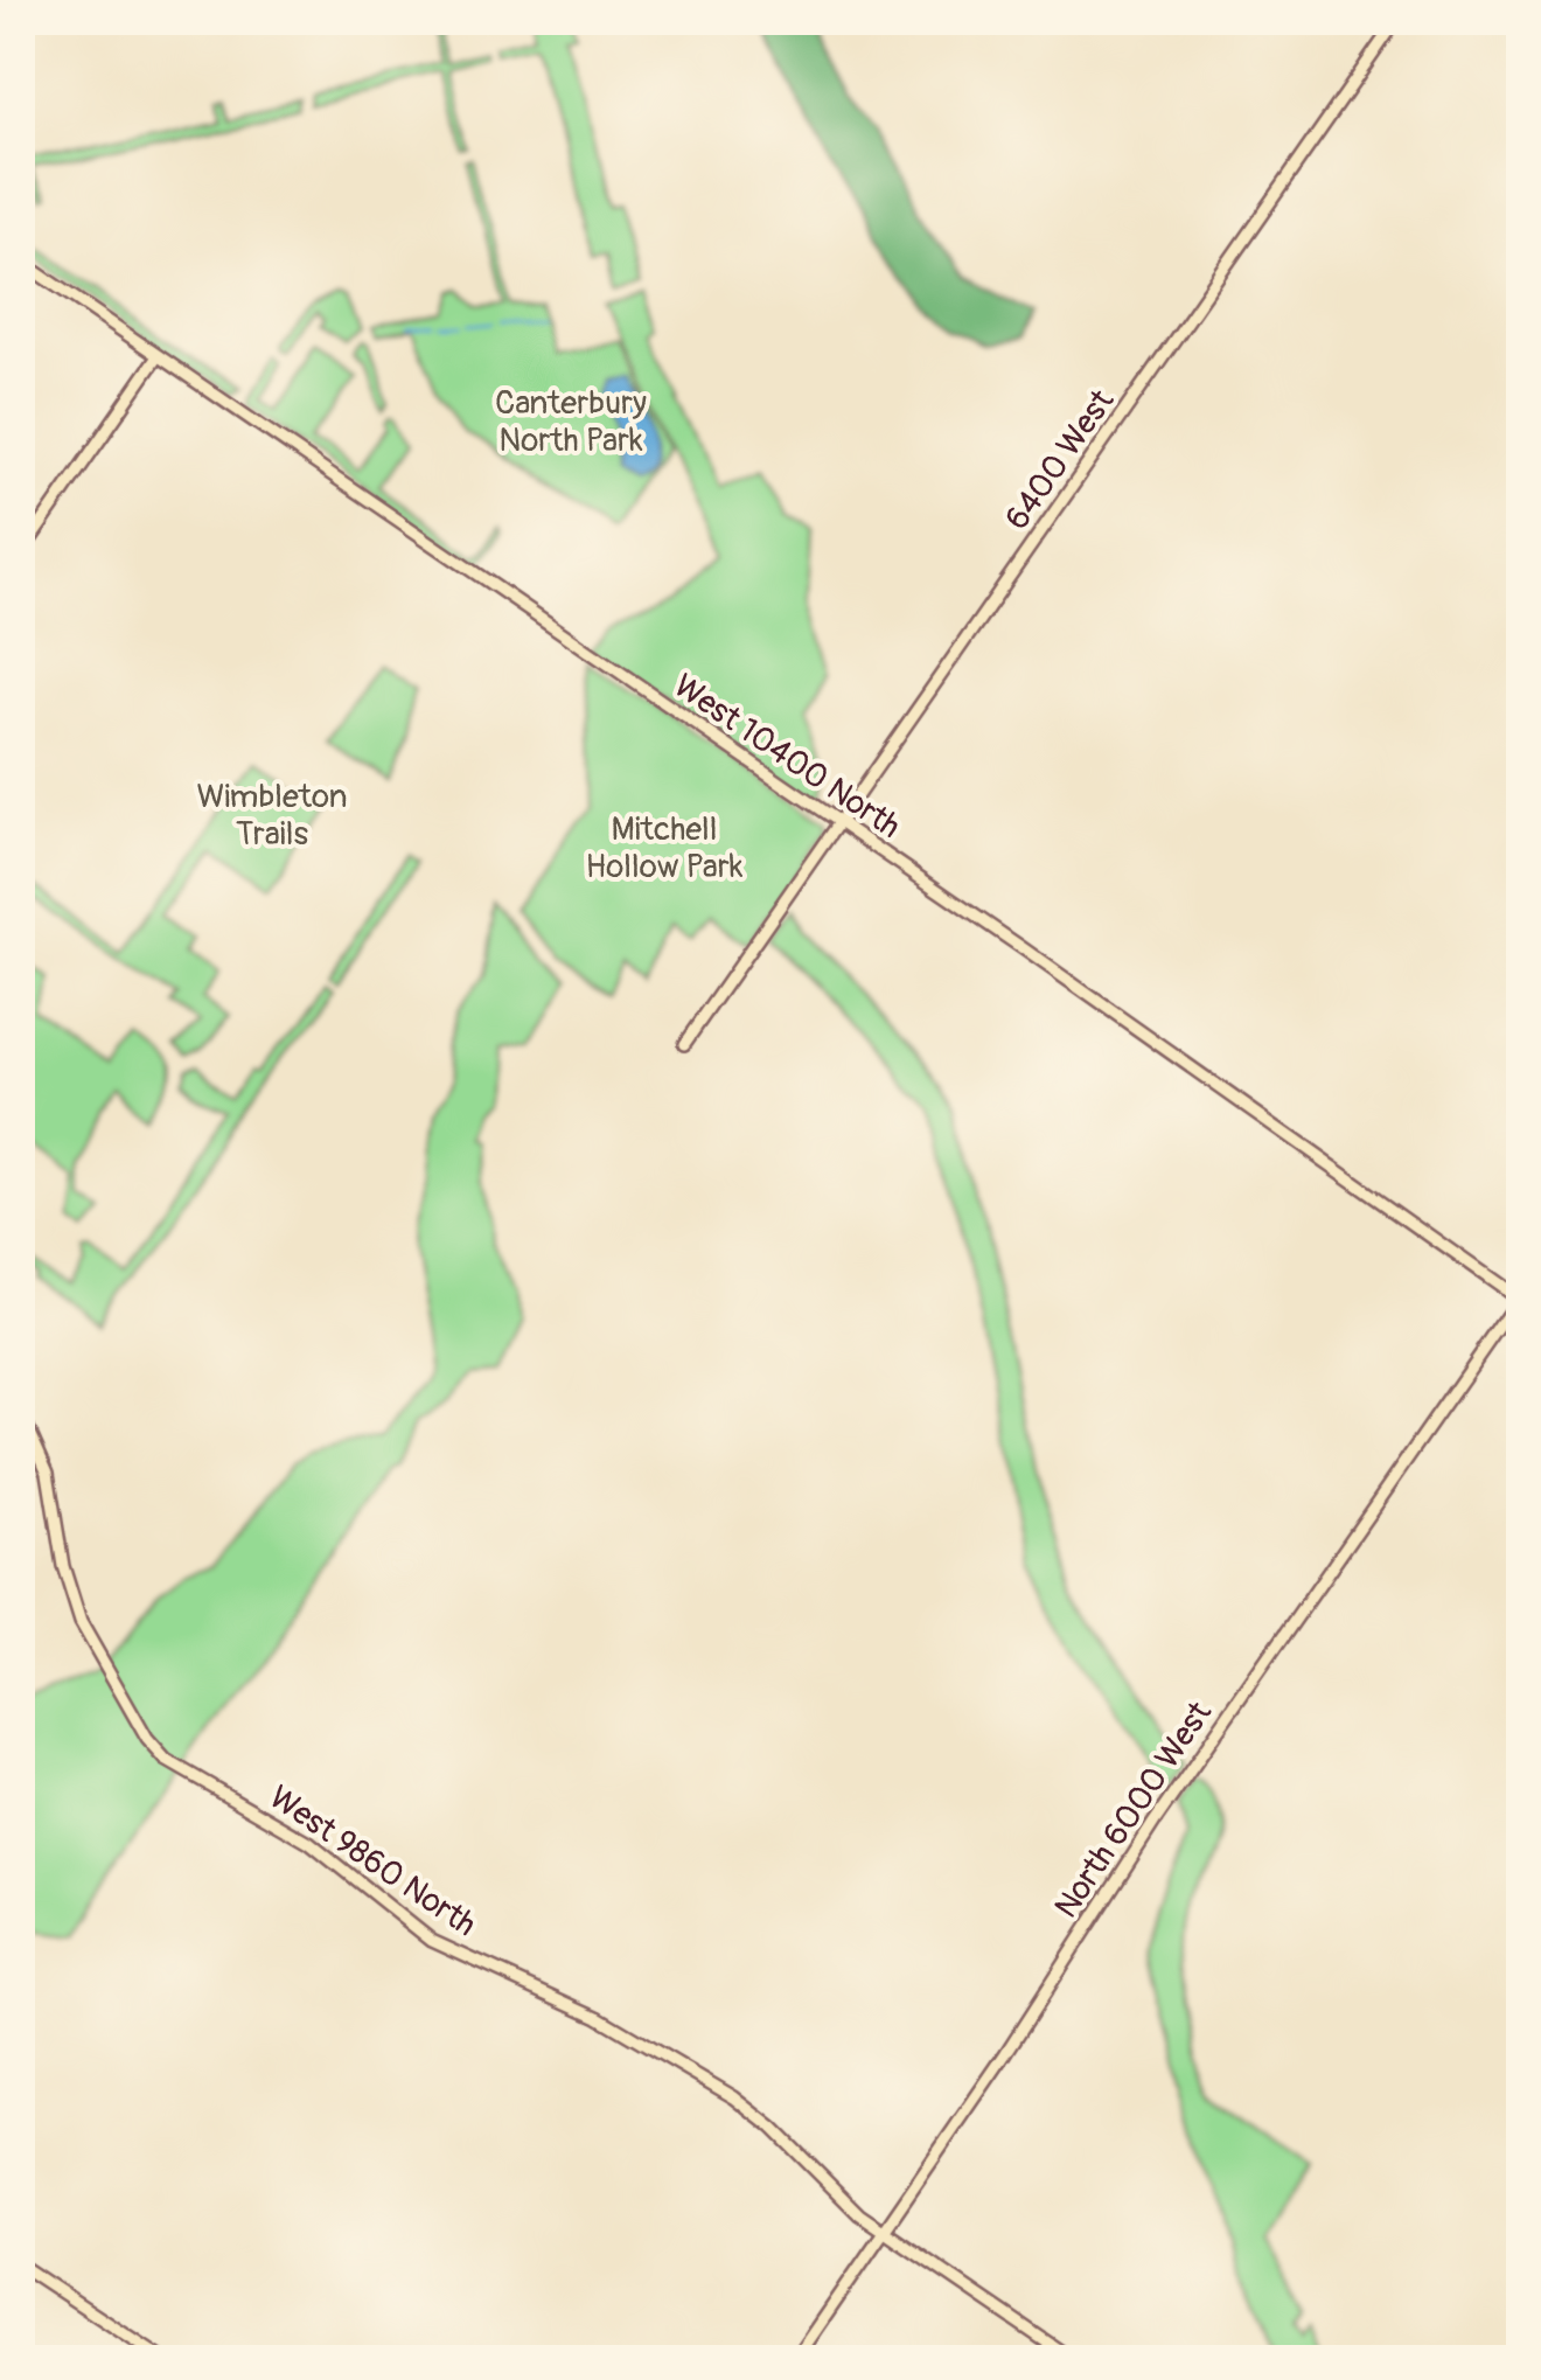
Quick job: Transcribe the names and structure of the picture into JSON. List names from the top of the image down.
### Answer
{
  "streets": {
    "street": [
      "6400 West",
      "West 10400 North",
      "North 6000 West",
      "West 9860 North"
    ]
  },
  "crossings": [
    ["6400 West", "West 10400 North"],
    ["West 10400 North", "North 6000 West"],
    ["North 6000 West", "West 9860 North"]
  ],
  "parks": ["Canterbury North Park", "Wimbleton Trails", "Mitchell Hollow Park"]
}
